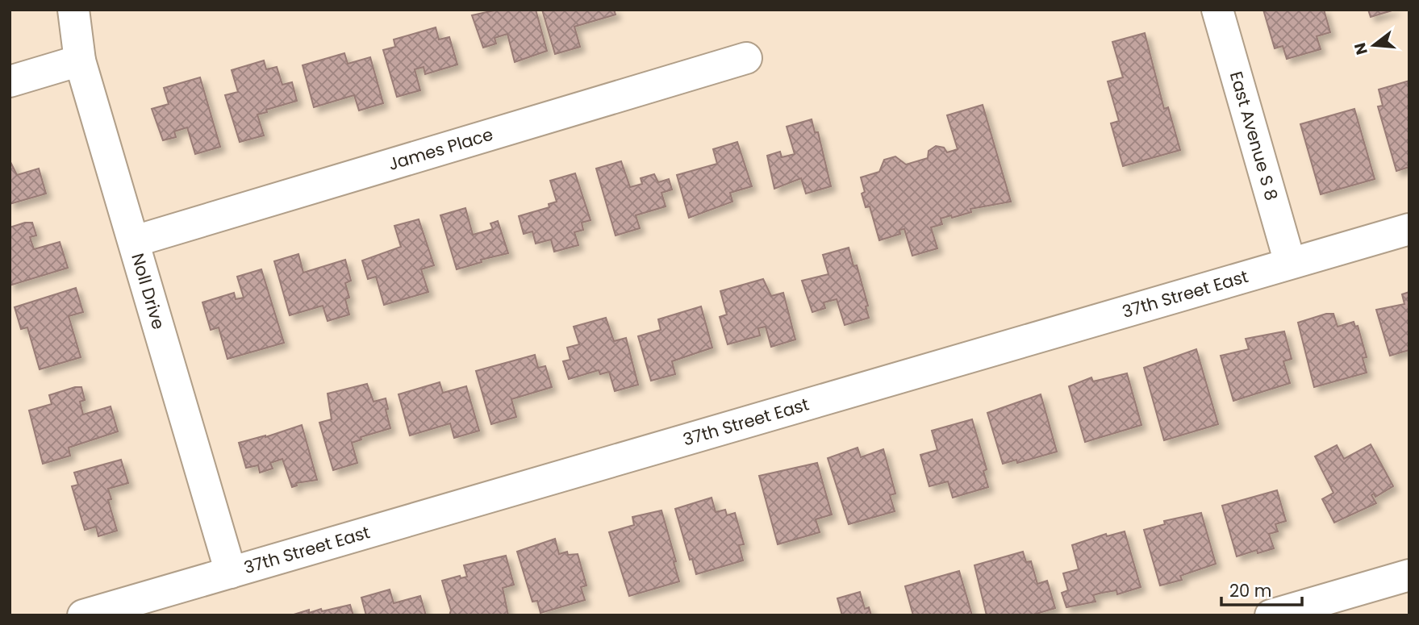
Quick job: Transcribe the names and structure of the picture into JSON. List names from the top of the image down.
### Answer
{
  "streets": {
    "street": [
      "East Avenue S 8",
      "James Place",
      "Noll Drive",
      "37th Street East"
    ]
  },
  "crossings": [
    ["East Avenue S 8", "37th Street East"],
    ["James Place", "Noll Drive"],
    ["Noll Drive", "37th Street East"]
  ],
  "scale_bar": "20 m",
  "north": "left"
}
